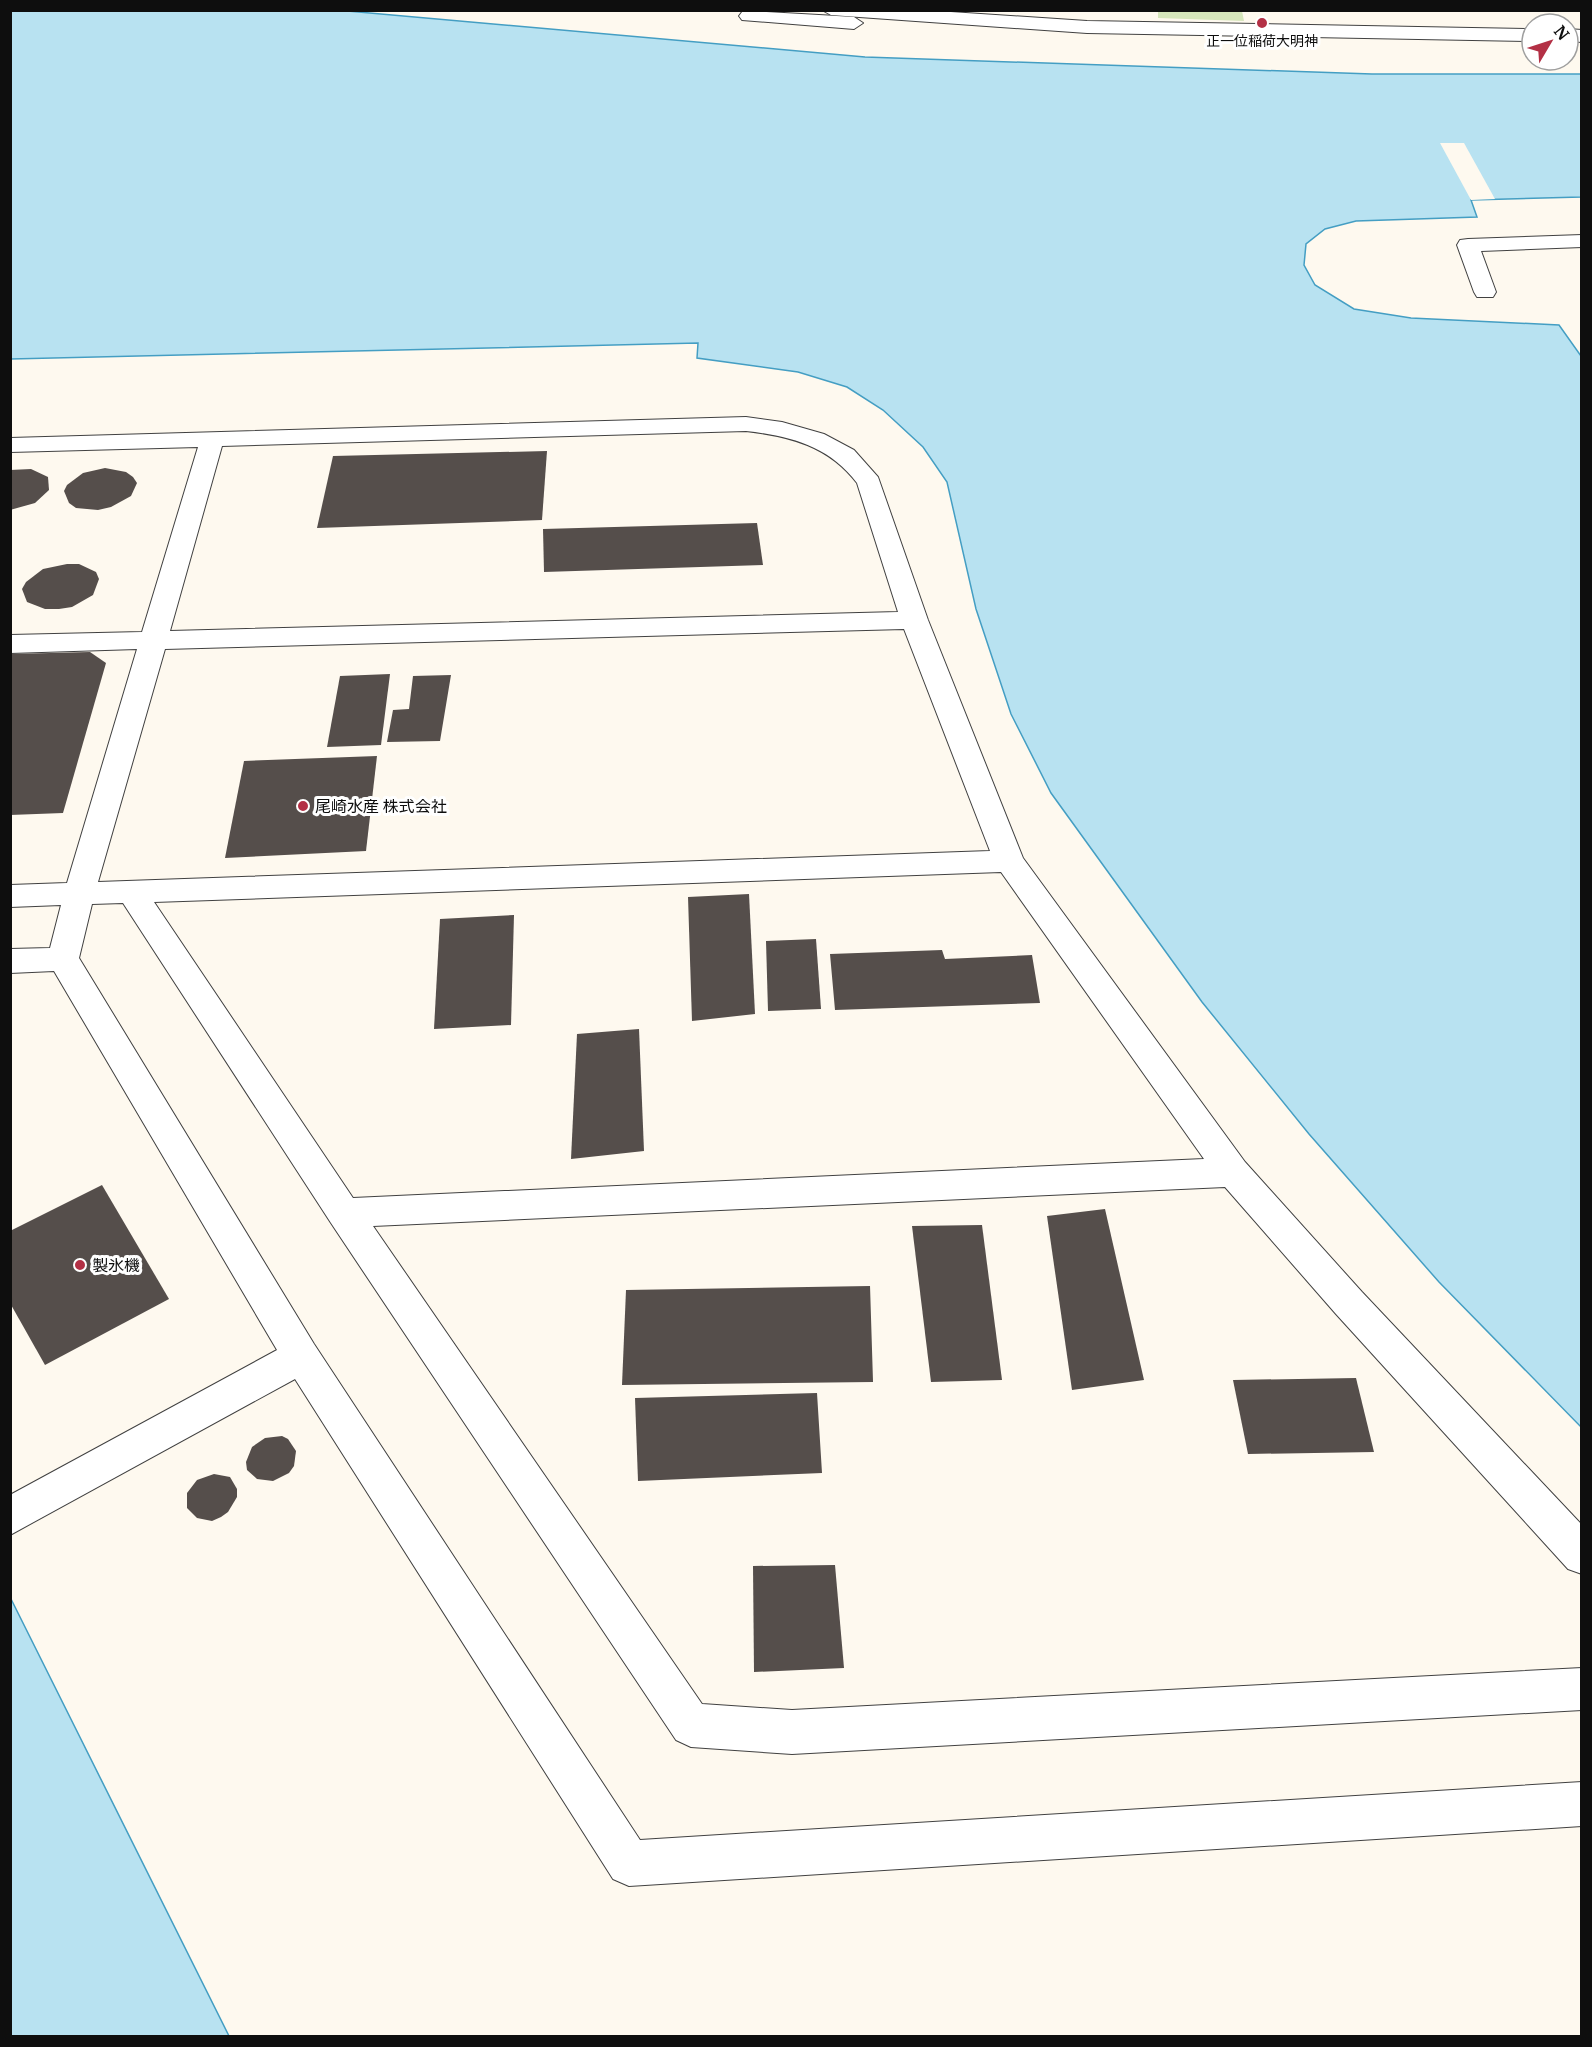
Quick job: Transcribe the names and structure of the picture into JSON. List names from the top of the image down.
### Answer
{
  "places": ["正一位稲荷大明神", "尾崎水産 株式会社", "製氷機"],
  "north": "top right"
}
